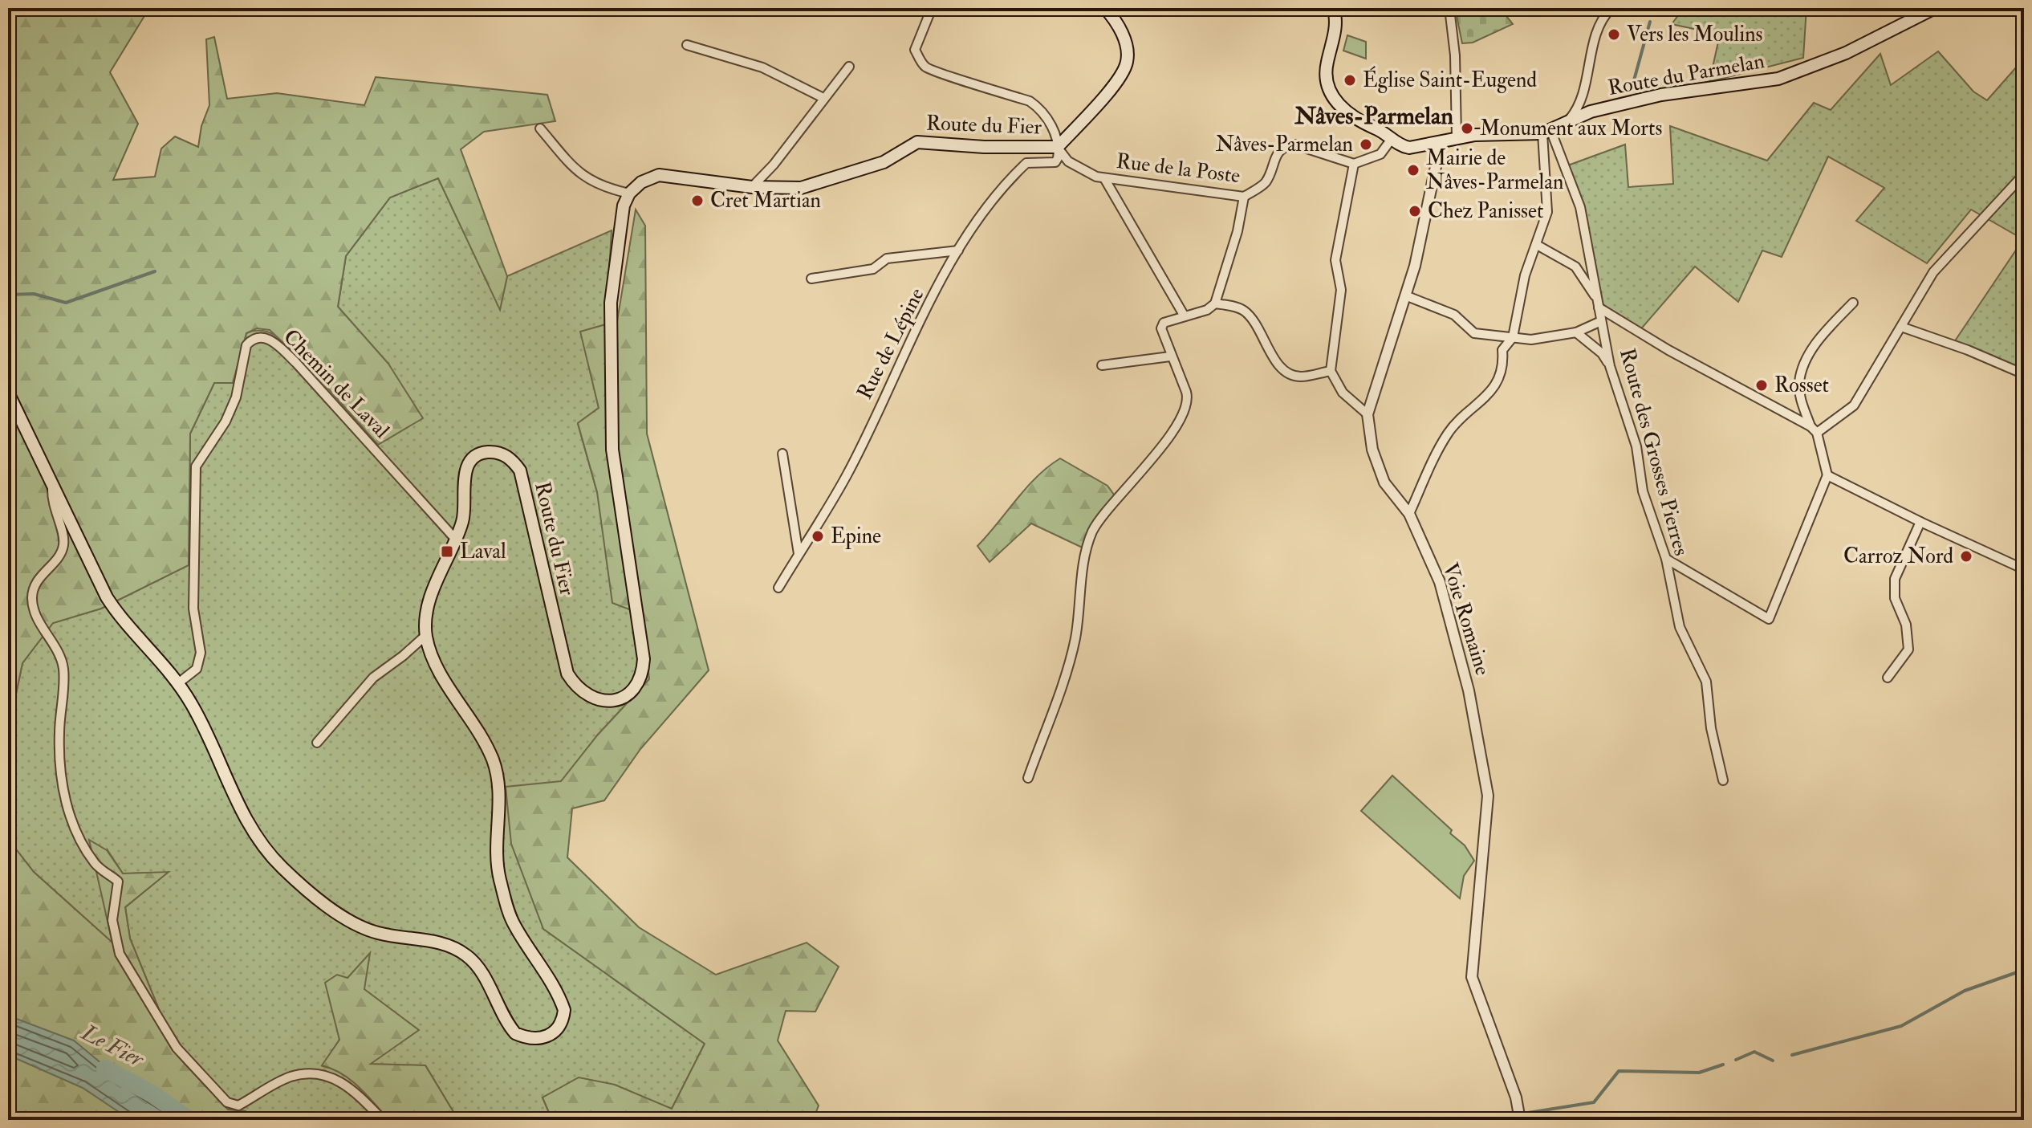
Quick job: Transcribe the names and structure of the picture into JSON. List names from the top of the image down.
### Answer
{
  "streets": {
    "main road": ["Route du Parmelan", "Route du Fier"],
    "street": [
      "Rue de la Poste",
      "Rue de Lépine",
      "Chemin de Laval",
      "Route des Grosses Pierres",
      "Voie Romaine"
    ]
  },
  "crossings": [
    ["Route du Parmelan", "Route des Grosses Pierres"],
    ["Route du Parmelan", "Voie Romaine"],
    ["Route du Fier", "Rue de la Poste"],
    ["Route du Fier", "Rue de Lépine"],
    ["Route du Fier", "Chemin de Laval"],
    ["Rue de la Poste", "Rue de Lépine"]
  ],
  "districts": ["Nâves-Parmelan"],
  "water": ["Le Fier"],
  "places": {
    "other": [
      "Vers les Moulins",
      "Église Saint-Eugend",
      "Monument aux Morts",
      "Nâves-Parmelan",
      "Mairie de Nâves-Parmelan",
      "Cret Martian",
      "Chez Panisset",
      "Rosset",
      "Epine",
      "Carroz Nord"
    ],
    "transit": ["Laval"]
  }
}
